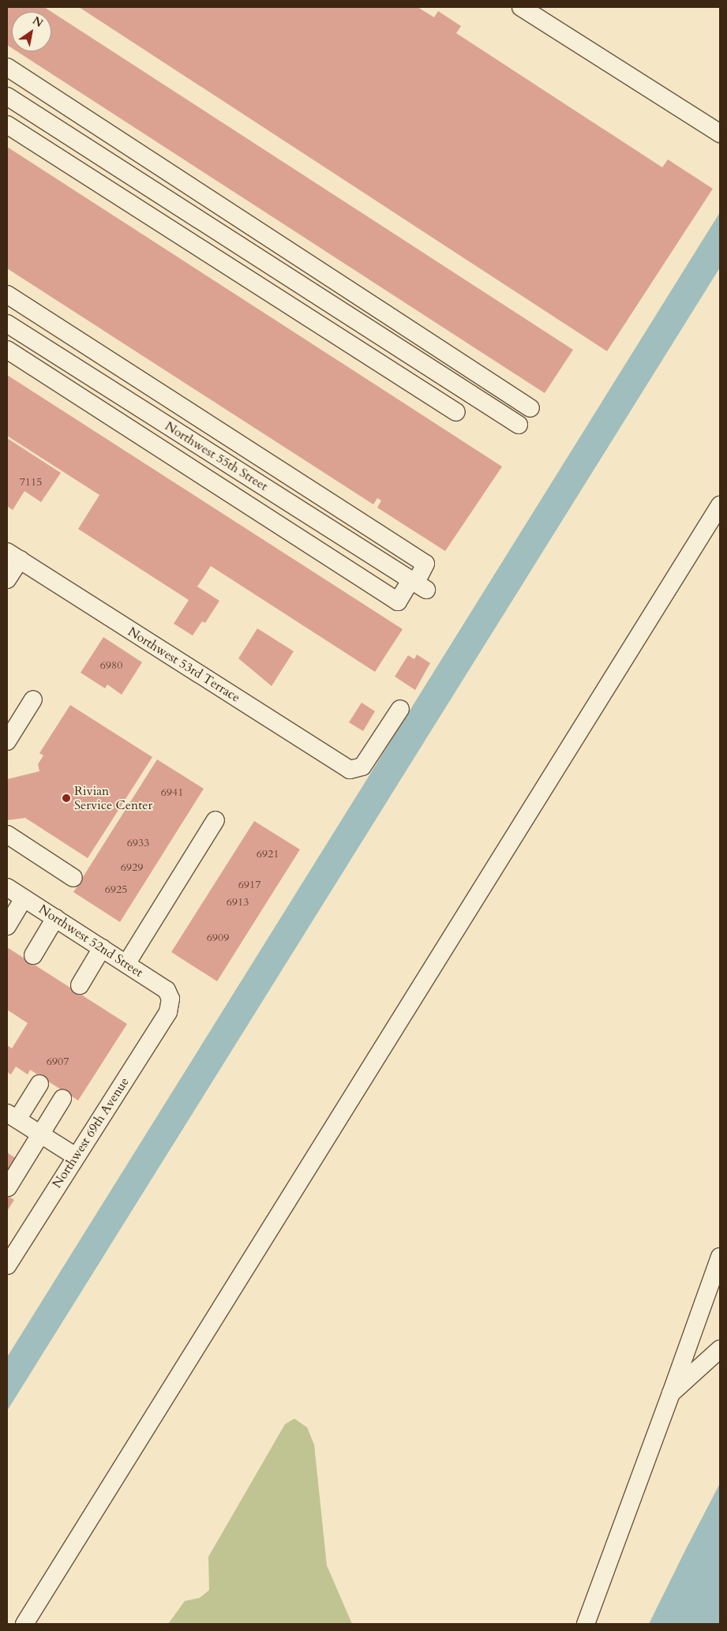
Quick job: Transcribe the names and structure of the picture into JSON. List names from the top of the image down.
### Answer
{
  "streets": {
    "street": [
      "Northwest 55th Street",
      "Northwest 53rd Terrace",
      "Northwest 52nd Street",
      "Northwest 69th Avenue"
    ]
  },
  "crossings": [
    ["Northwest 52nd Street", "Northwest 69th Avenue"]
  ],
  "places": ["Rivian Service Center"],
  "house_numbers": [
    "7115",
    "6980",
    "6941",
    "6933",
    "6921",
    "6929",
    "6917",
    "6925",
    "6913",
    "6909",
    "6907"
  ],
  "north": "top right"
}
